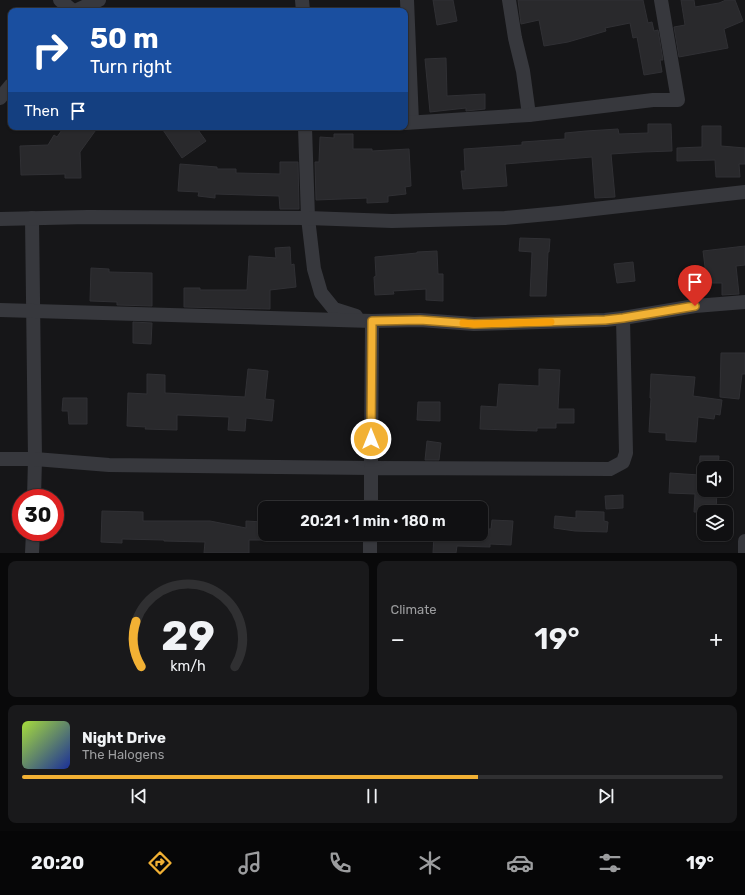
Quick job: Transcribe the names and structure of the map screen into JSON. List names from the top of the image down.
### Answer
{
  "page": {
    "turn": ["50 m", "Turn right"],
    "then": "Then",
    "limit": "30",
    "trip": "20:21 · 1 min · 180 m",
    "tile": "Climate",
    "heat": ["−", "19°", "+"],
    "song": ["Night Drive", "The Halogens"],
    "tabs": ["20:20", "19°"],
    "gauge": ["29", "km/h"]
  }
}
